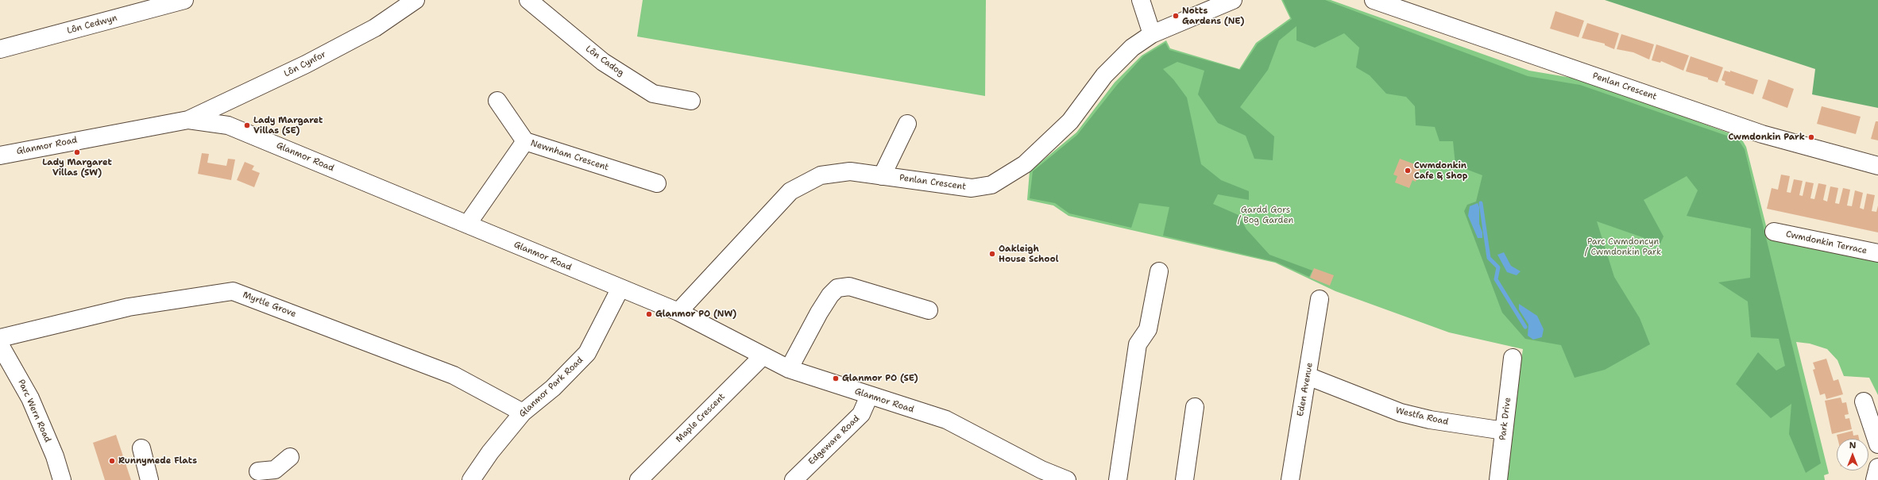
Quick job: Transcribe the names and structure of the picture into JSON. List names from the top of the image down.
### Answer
{
  "streets": {
    "street": [
      "Lôn Cedwyn",
      "Lôn Cadog",
      "Lôn Cynfor",
      "Penlan Crescent",
      "Glanmor Road",
      "Newnham Crescent",
      "Cwmdonkin Terrace",
      "Myrtle Grove",
      "Glanmor Park Road",
      "Eden Avenue",
      "Parc Wern Road",
      "Westfa Road",
      "Maple Crescent",
      "Park Drive",
      "Edgeware Road"
    ]
  },
  "crossings": [
    ["Lôn Cynfor", "Glanmor Road"],
    ["Penlan Crescent", "Glanmor Road"],
    ["Glanmor Road", "Newnham Crescent"],
    ["Glanmor Road", "Glanmor Park Road"],
    ["Glanmor Road", "Maple Crescent"],
    ["Glanmor Road", "Edgeware Road"],
    ["Myrtle Grove", "Glanmor Park Road"],
    ["Eden Avenue", "Westfa Road"],
    ["Westfa Road", "Park Drive"]
  ],
  "parks": ["Gardd Gors / Bog Garden", "Parc Cwmdoncyn / Cwmdonkin Park"],
  "places": [
    "Notts Gardens (NE)",
    "Lady Margaret Villas (SE)",
    "Cwmdonkin Park",
    "Lady Margaret Villas (SW)",
    "Cwmdonkin Cafe & Shop",
    "Oakleigh House School",
    "Glanmor PO (NW)",
    "Glanmor PO (SE)",
    "Runnymede Flats"
  ],
  "north": "top"
}
